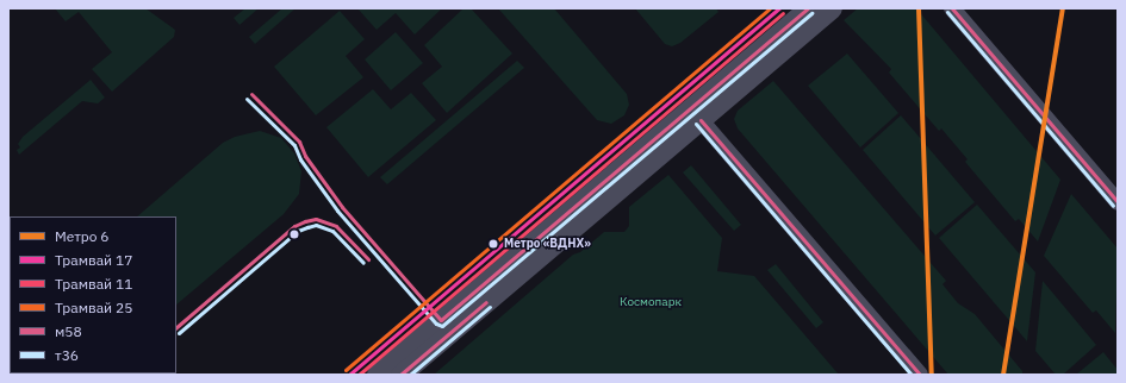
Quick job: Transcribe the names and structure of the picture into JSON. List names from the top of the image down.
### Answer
{
  "parks": ["Космопарк"],
  "places": ["Метро «ВДНХ»"],
  "lines": [
    "metro line 6",
    "tram line 17",
    "tram line 25",
    "transit line м58",
    "transit line т36",
    "tram line 11"
  ],
  "legend": [
    "Метро 6",
    "Трамвай 17",
    "Трамвай 11",
    "Трамвай 25",
    "м58",
    "т36"
  ]
}
